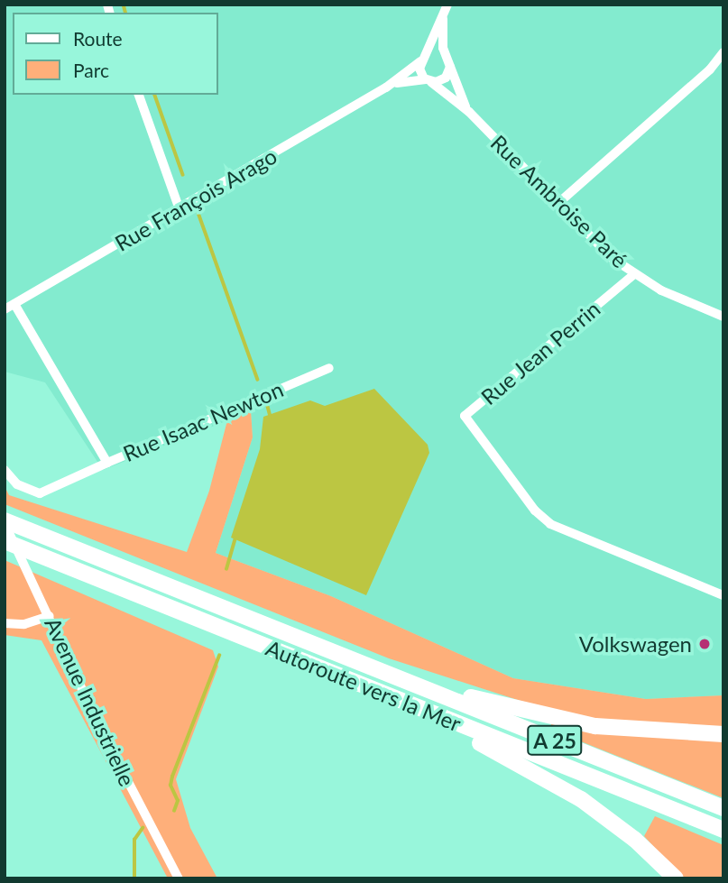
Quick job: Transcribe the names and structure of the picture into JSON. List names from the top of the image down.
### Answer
{
  "streets": {
    "highway": ["Autoroute vers la Mer", "A 25"],
    "street": [
      "Rue François Arago",
      "Rue Ambroise Paré",
      "Rue Jean Perrin",
      "Rue Isaac Newton",
      "Avenue Industrielle"
    ]
  },
  "crossings": [
    ["Rue François Arago", "Rue Ambroise Paré"],
    ["Rue François Arago", "Rue Isaac Newton"],
    ["Rue Ambroise Paré", "Rue Jean Perrin"],
    ["Avenue Industrielle", "A 25"]
  ],
  "places": ["Volkswagen"],
  "legend": ["Route", "Parc"]
}
